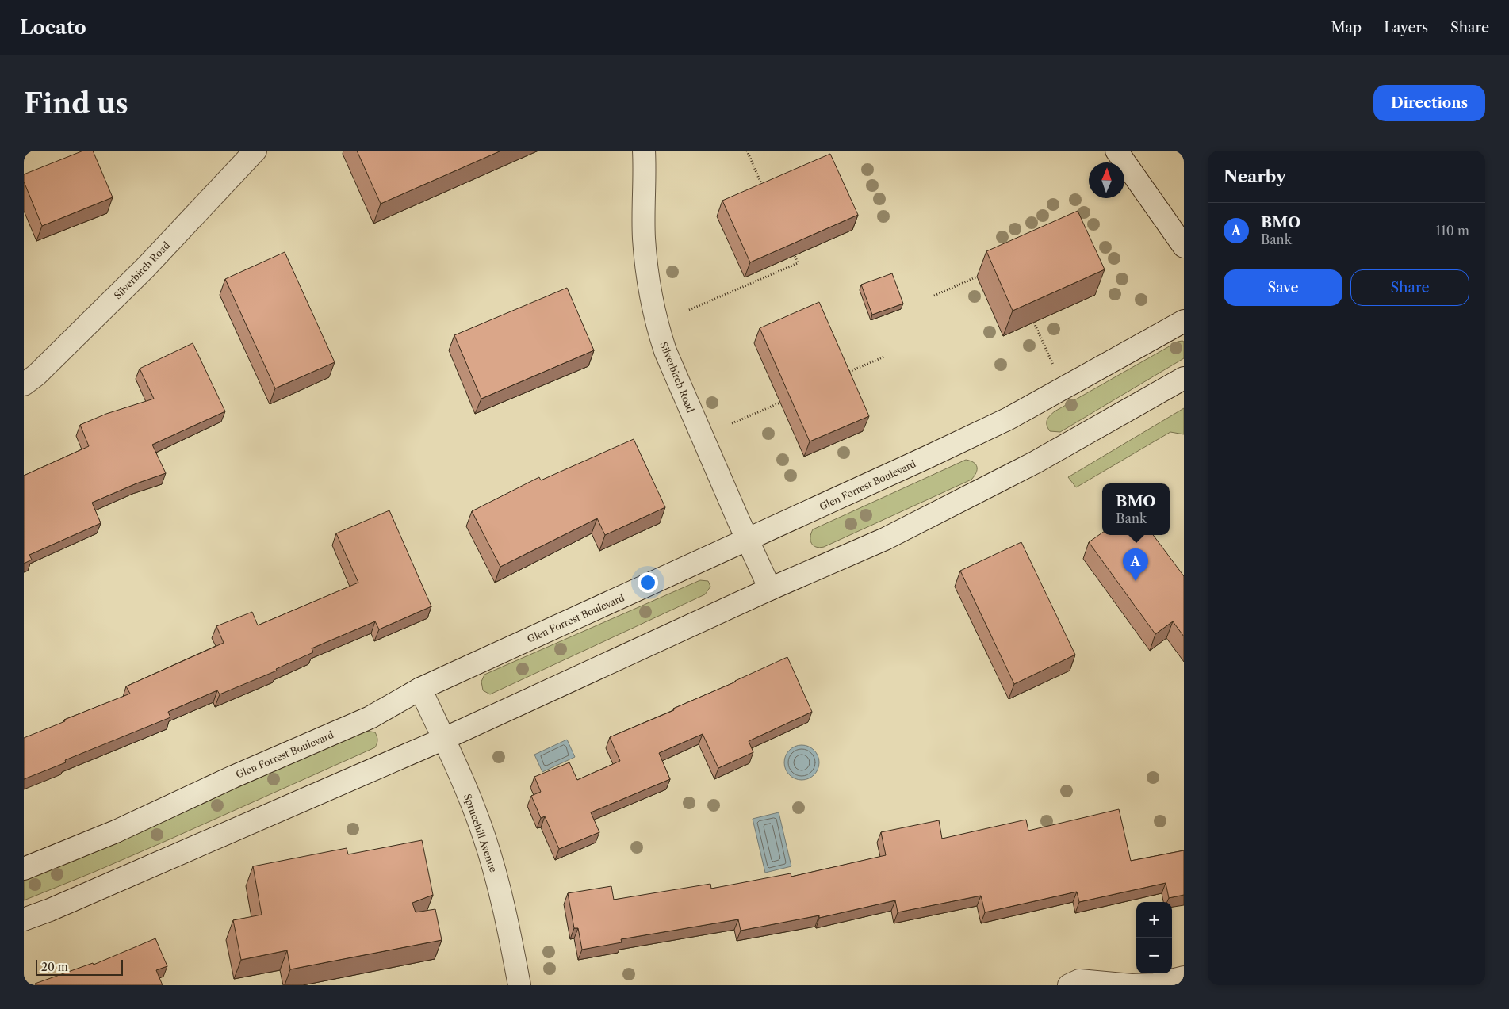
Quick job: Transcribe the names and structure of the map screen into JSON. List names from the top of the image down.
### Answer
{
  "streets": {
    "street": ["Silverbirch Road", "Glen Forrest Boulevard", "Sprucehill Avenue"]
  },
  "crossings": [
    ["Silverbirch Road", "Glen Forrest Boulevard"],
    ["Glen Forrest Boulevard", "Sprucehill Avenue"]
  ],
  "scale_bar": "20 m",
  "north": "top",
  "page": {
    "header": "Locato",
    "nav": ["Map", "Layers", "Share"],
    "buttons": [
      "Directions",
      ["Save", "Share"]
    ],
    "title": "Find us",
    "heading": "Nearby",
    "list": [
      {
        "mark": "A",
        "name": "BMO",
        "note": "Bank",
        "value": "110 m"
      }
    ],
    "popup": ["BMO", "Bank"],
    "pins": "A",
    "map_buttons": ["+", "−"],
    "scale": "20 m"
  }
}
